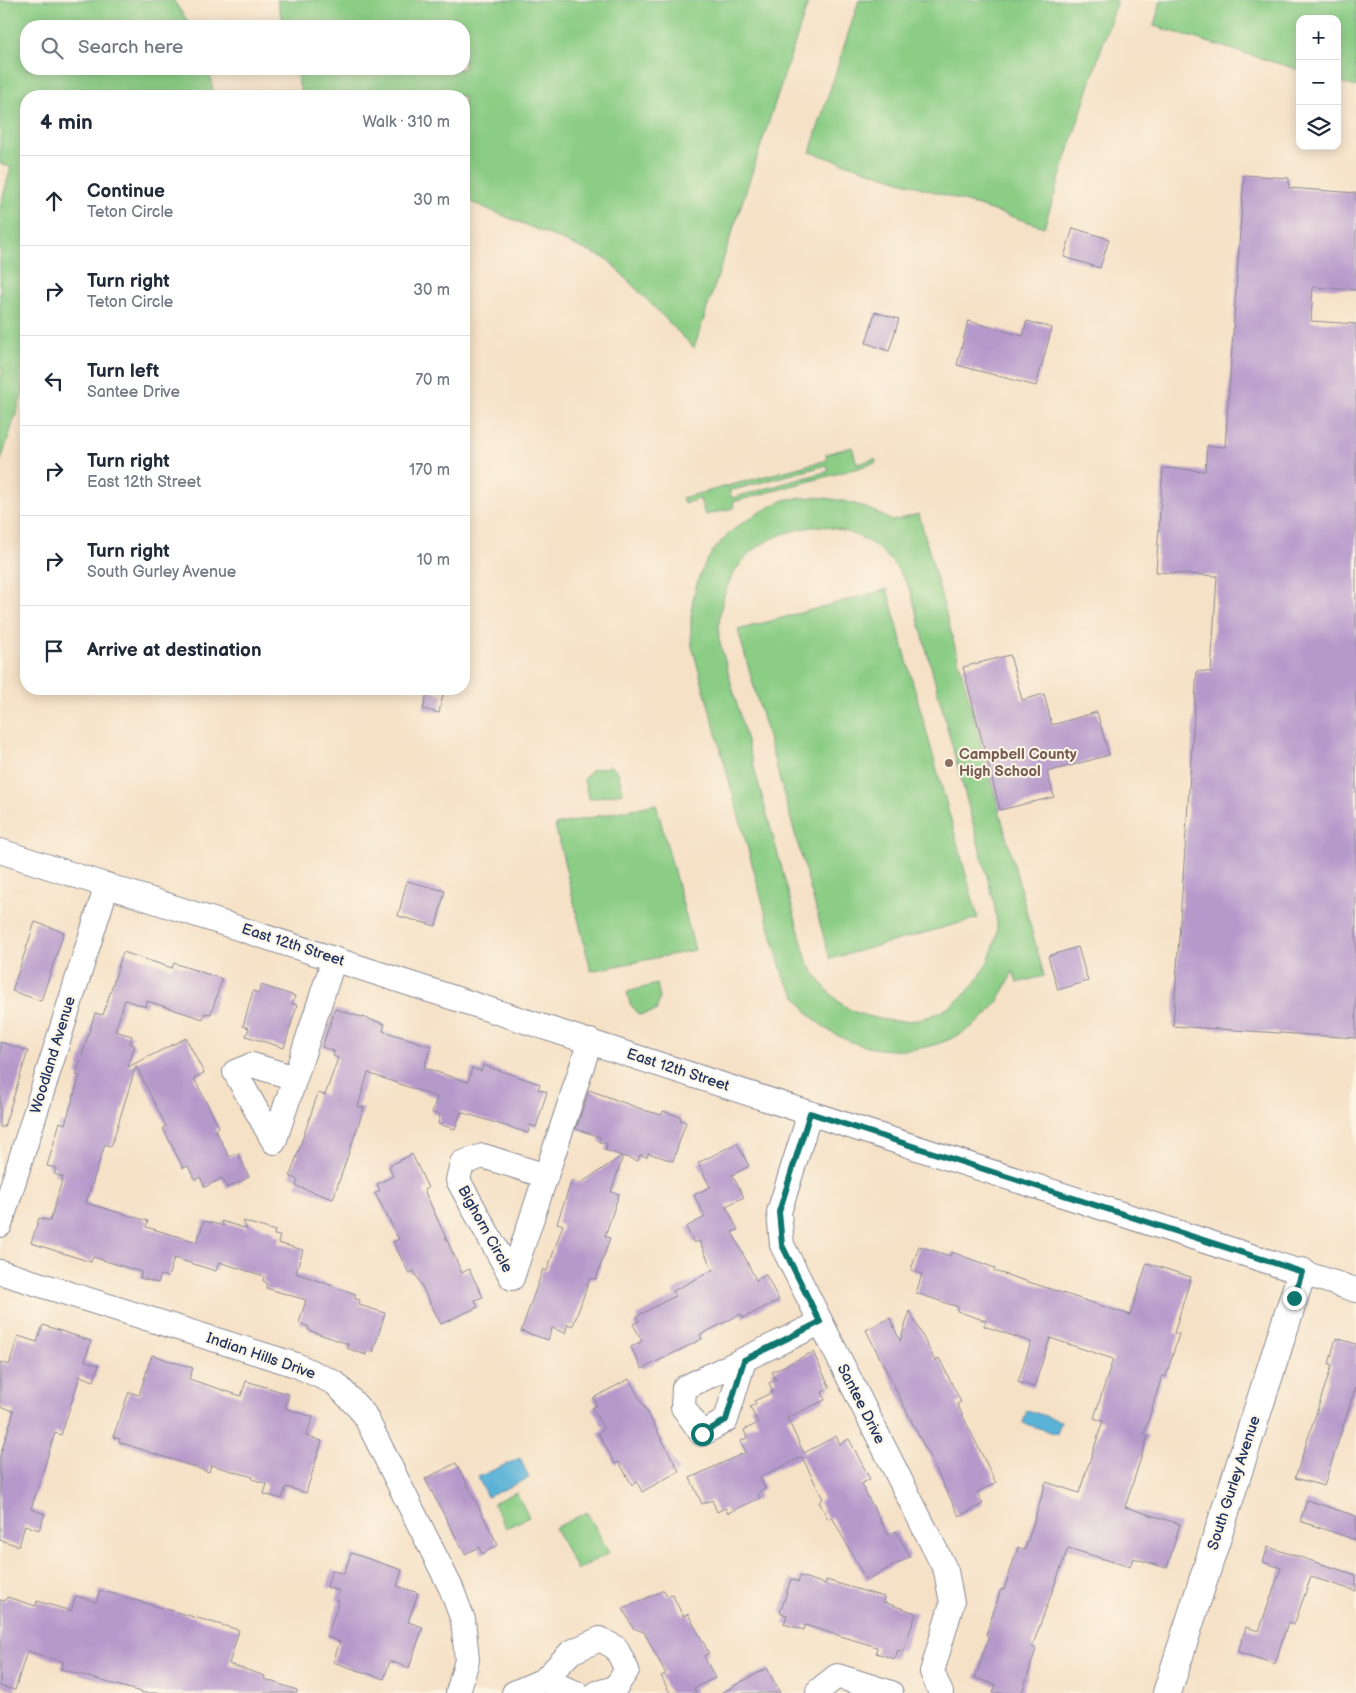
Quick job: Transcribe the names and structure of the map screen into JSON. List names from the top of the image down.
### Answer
{
  "streets": {
    "street": [
      "East 12th Street",
      "Woodland Avenue",
      "Bighorn Circle",
      "Indian Hills Drive",
      "Santee Drive",
      "South Gurley Avenue"
    ]
  },
  "crossings": [
    ["East 12th Street", "Woodland Avenue"],
    ["East 12th Street", "Bighorn Circle"],
    ["East 12th Street", "Santee Drive"],
    ["East 12th Street", "South Gurley Avenue"]
  ],
  "places": ["Campbell County High School"],
  "page": {
    "map_buttons": ["+", "−"],
    "search": "Search here",
    "heading": ["4 min", "Walk · 310 m"],
    "list": [
      ["Continue", "Teton Circle", "30 m"],
      ["Turn right", "Teton Circle", "30 m"],
      ["Turn left", "Santee Drive", "70 m"],
      ["Turn right", "East 12th Street", "170 m"],
      ["Turn right", "South Gurley Avenue", "10 m"],
      "Arrive at destination"
    ]
  }
}
